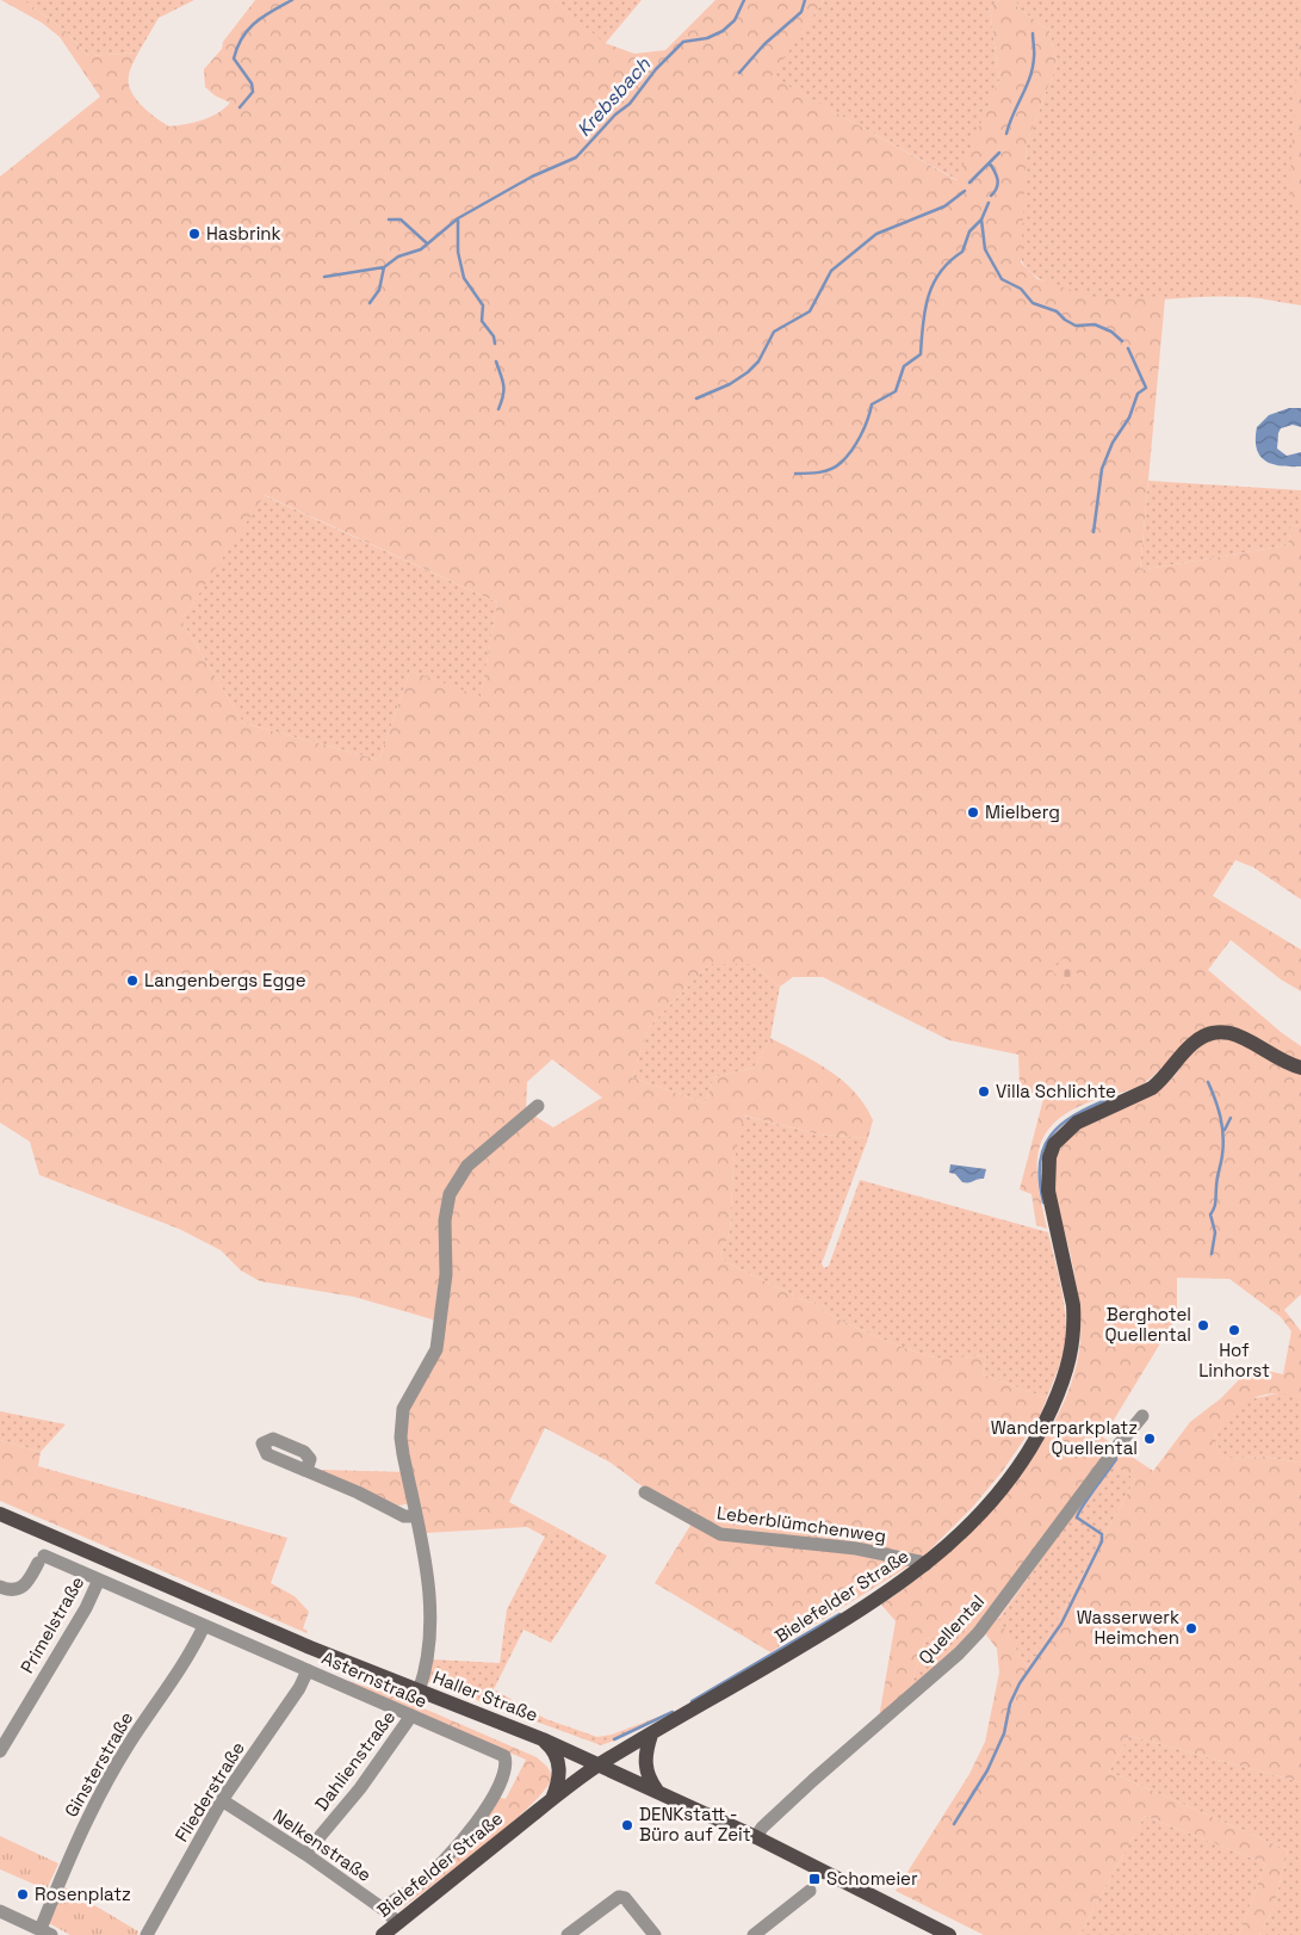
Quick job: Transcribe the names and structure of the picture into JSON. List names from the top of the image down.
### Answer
{
  "streets": {
    "main road": ["Bielefelder Straße", "Haller Straße"],
    "street": [
      "Leberblümchenweg",
      "Primelstraße",
      "Quellental",
      "Asternstraße",
      "Dahlienstraße",
      "Ginsterstraße",
      "Fliederstraße",
      "Nelkenstraße"
    ]
  },
  "crossings": [
    ["Leberblümchenweg", "Bielefelder Straße"],
    ["Bielefelder Straße", "Haller Straße"],
    ["Bielefelder Straße", "Nelkenstraße"],
    ["Primelstraße", "Asternstraße"],
    ["Quellental", "Haller Straße"],
    ["Asternstraße", "Dahlienstraße"],
    ["Asternstraße", "Ginsterstraße"],
    ["Asternstraße", "Fliederstraße"],
    ["Asternstraße", "Nelkenstraße"],
    ["Dahlienstraße", "Nelkenstraße"],
    ["Fliederstraße", "Nelkenstraße"]
  ],
  "water": ["Krebsbach"],
  "places": {
    "other": [
      "Hasbrink",
      "Mielberg",
      "Langenbergs Egge",
      "Villa Schlichte",
      "Berghotel Quellental",
      "Hof Linhorst",
      "Wanderparkplatz Quellental",
      "Wasserwerk Heimchen",
      "DENKstatt - Büro auf Zeit",
      "Rosenplatz"
    ],
    "transit": ["Schomeier"]
  }
}
